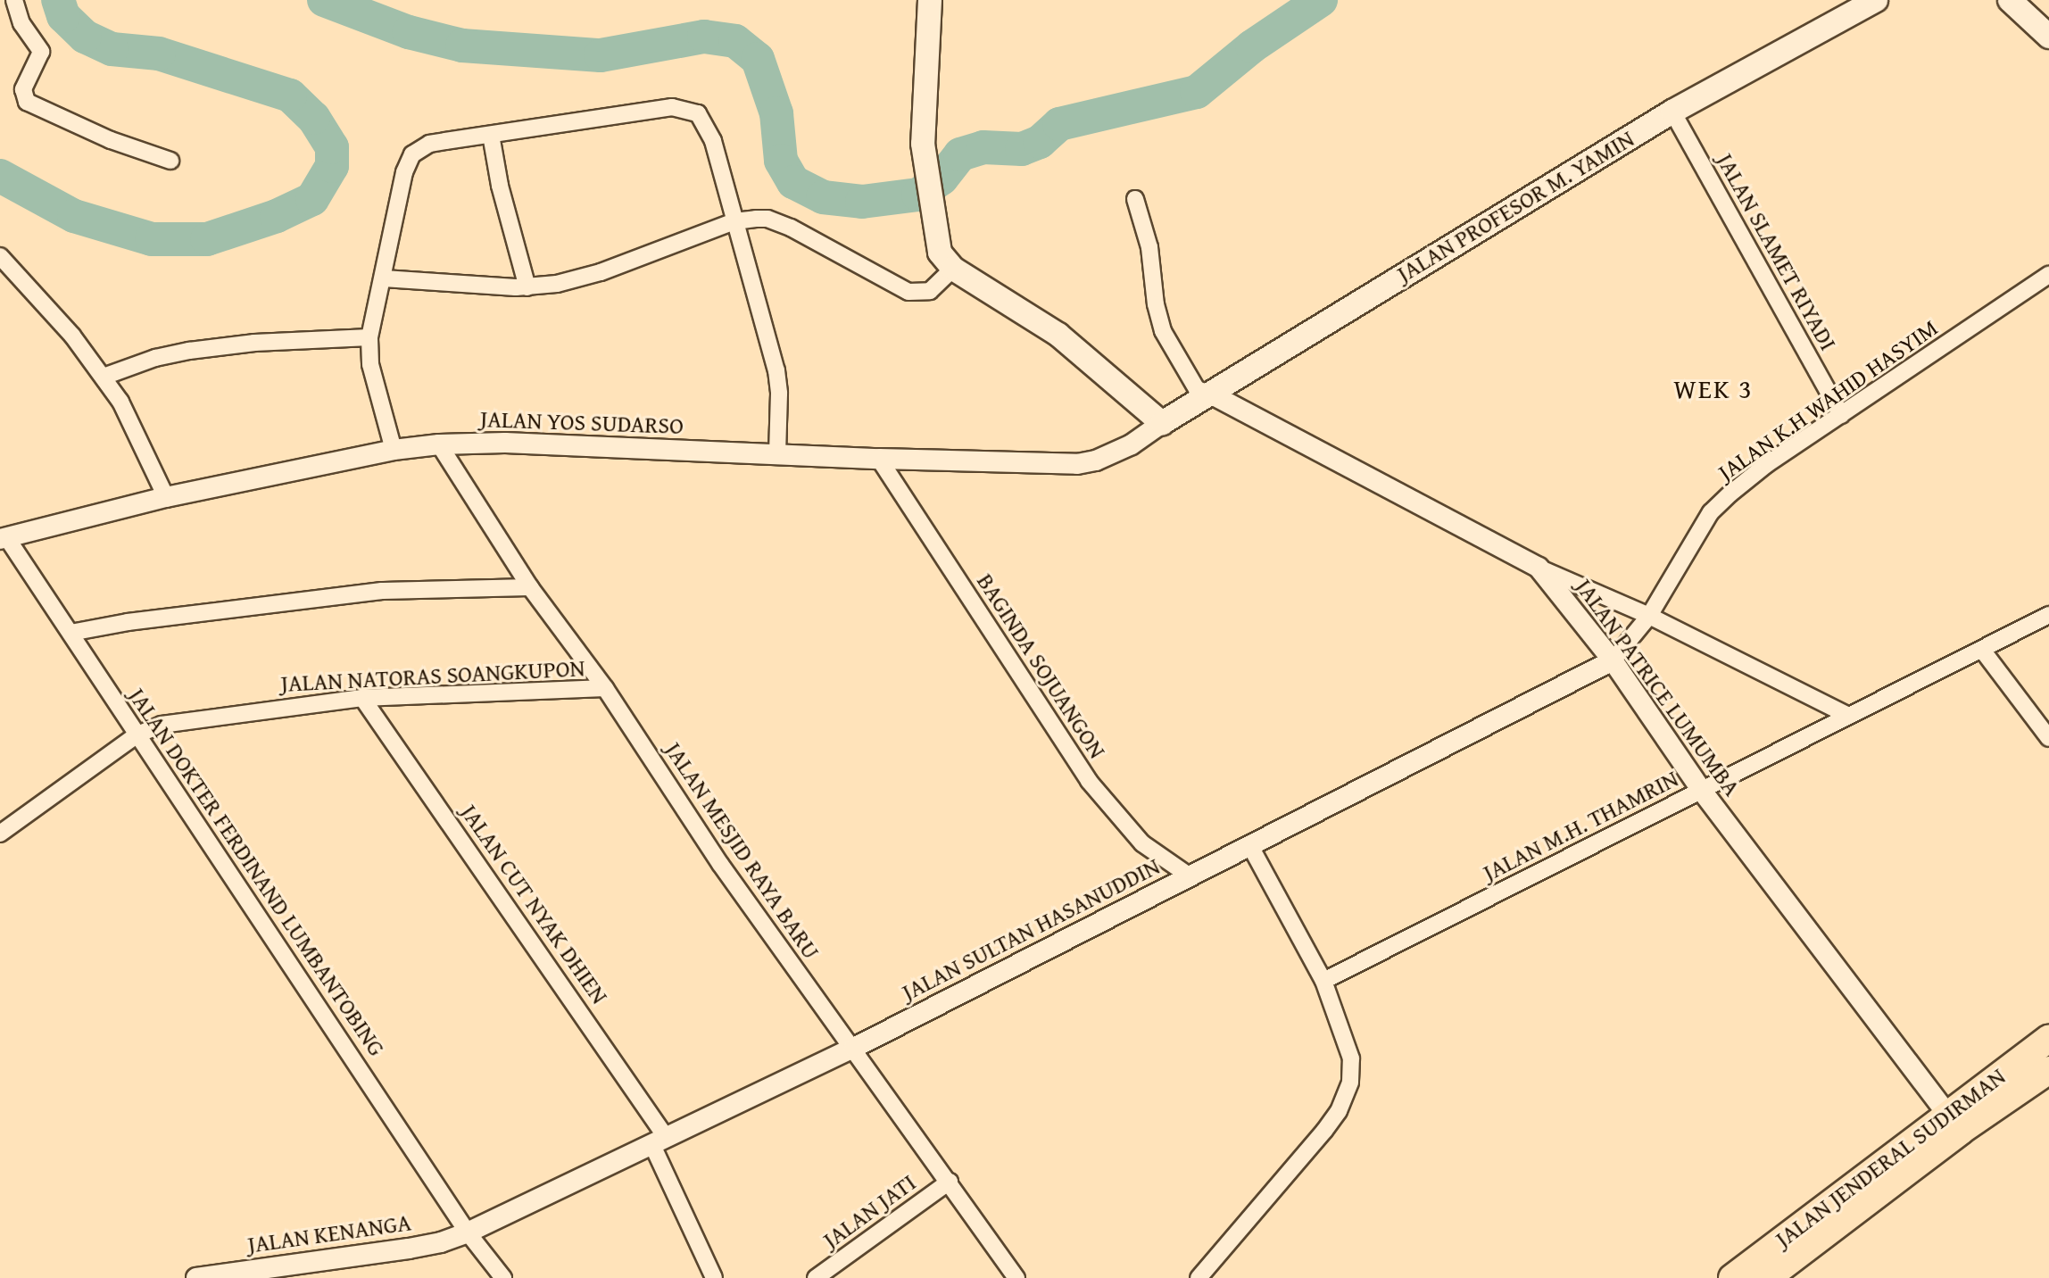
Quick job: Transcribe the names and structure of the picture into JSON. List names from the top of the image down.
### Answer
{
  "streets": {
    "highway": ["JALAN JENDERAL SUDIRMAN"],
    "main road": ["JALAN PROFESOR M. YAMIN"],
    "street": [
      "JALAN SLAMET RIYADI",
      "JALAN K.H WAHID HASYIM",
      "JALAN YOS SUDARSO",
      "BAGINDA SOJUANGON",
      "JALAN NATORAS SOANGKUPON",
      "JALAN PATRICE LUMUMBA",
      "JALAN M.H. THAMRIN",
      "JALAN MESJID RAYA BARU",
      "JALAN DOKTER FERDINAND LUMBANTOBING",
      "JALAN CUT NYAK DHIEN",
      "JALAN SULTAN HASANUDDIN",
      "JALAN JATI",
      "JALAN KENANGA"
    ]
  },
  "crossings": [
    ["JALAN PROFESOR M. YAMIN", "JALAN SLAMET RIYADI"],
    ["JALAN PROFESOR M. YAMIN", "JALAN YOS SUDARSO"],
    ["JALAN PROFESOR M. YAMIN", "JALAN PATRICE LUMUMBA"],
    ["JALAN SLAMET RIYADI", "JALAN K.H WAHID HASYIM"],
    ["JALAN K.H WAHID HASYIM", "JALAN PATRICE LUMUMBA"],
    ["JALAN K.H WAHID HASYIM", "JALAN SULTAN HASANUDDIN"],
    ["JALAN YOS SUDARSO", "BAGINDA SOJUANGON"],
    ["JALAN YOS SUDARSO", "JALAN MESJID RAYA BARU"],
    ["JALAN YOS SUDARSO", "JALAN DOKTER FERDINAND LUMBANTOBING"],
    ["BAGINDA SOJUANGON", "JALAN SULTAN HASANUDDIN"],
    ["JALAN NATORAS SOANGKUPON", "JALAN MESJID RAYA BARU"],
    ["JALAN NATORAS SOANGKUPON", "JALAN DOKTER FERDINAND LUMBANTOBING"],
    ["JALAN NATORAS SOANGKUPON", "JALAN CUT NYAK DHIEN"],
    ["JALAN PATRICE LUMUMBA", "JALAN M.H. THAMRIN"],
    ["JALAN PATRICE LUMUMBA", "JALAN SULTAN HASANUDDIN"],
    ["JALAN PATRICE LUMUMBA", "JALAN JENDERAL SUDIRMAN"],
    ["JALAN MESJID RAYA BARU", "JALAN SULTAN HASANUDDIN"],
    ["JALAN MESJID RAYA BARU", "JALAN JATI"],
    ["JALAN DOKTER FERDINAND LUMBANTOBING", "JALAN SULTAN HASANUDDIN"],
    ["JALAN DOKTER FERDINAND LUMBANTOBING", "JALAN KENANGA"],
    ["JALAN CUT NYAK DHIEN", "JALAN SULTAN HASANUDDIN"],
    ["JALAN SULTAN HASANUDDIN", "JALAN KENANGA"]
  ],
  "districts": ["WEK 3"]
}
